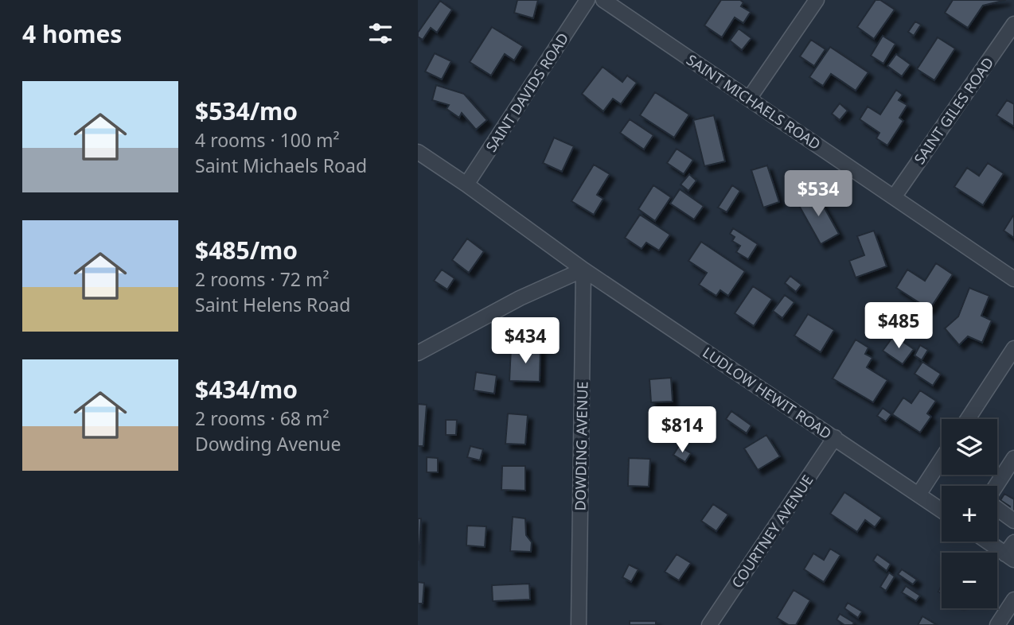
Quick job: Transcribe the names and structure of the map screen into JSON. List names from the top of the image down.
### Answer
{
  "streets": {
    "street": [
      "SAINT DAVIDS ROAD",
      "SAINT MICHAELS ROAD",
      "SAINT GILES ROAD",
      "LUDLOW HEWIT ROAD",
      "DOWDING AVENUE",
      "COURTNEY AVENUE"
    ]
  },
  "crossings": [
    ["SAINT MICHAELS ROAD", "SAINT GILES ROAD"],
    ["LUDLOW HEWIT ROAD", "DOWDING AVENUE"],
    ["LUDLOW HEWIT ROAD", "COURTNEY AVENUE"]
  ],
  "page": {
    "heading": "4 homes",
    "list": [
      {
        "name": "$534/mo",
        "note": "4 rooms · 100 m² · Saint Michaels Road"
      },
      {
        "name": "$485/mo",
        "note": "2 rooms · 72 m² · Saint Helens Road"
      },
      {
        "name": "$434/mo",
        "note": "2 rooms · 68 m² · Dowding Avenue"
      }
    ],
    "price": [
      "$534",
      "$485",
      "$434",
      "$814"
    ],
    "map_buttons": ["+", "−"]
  }
}
